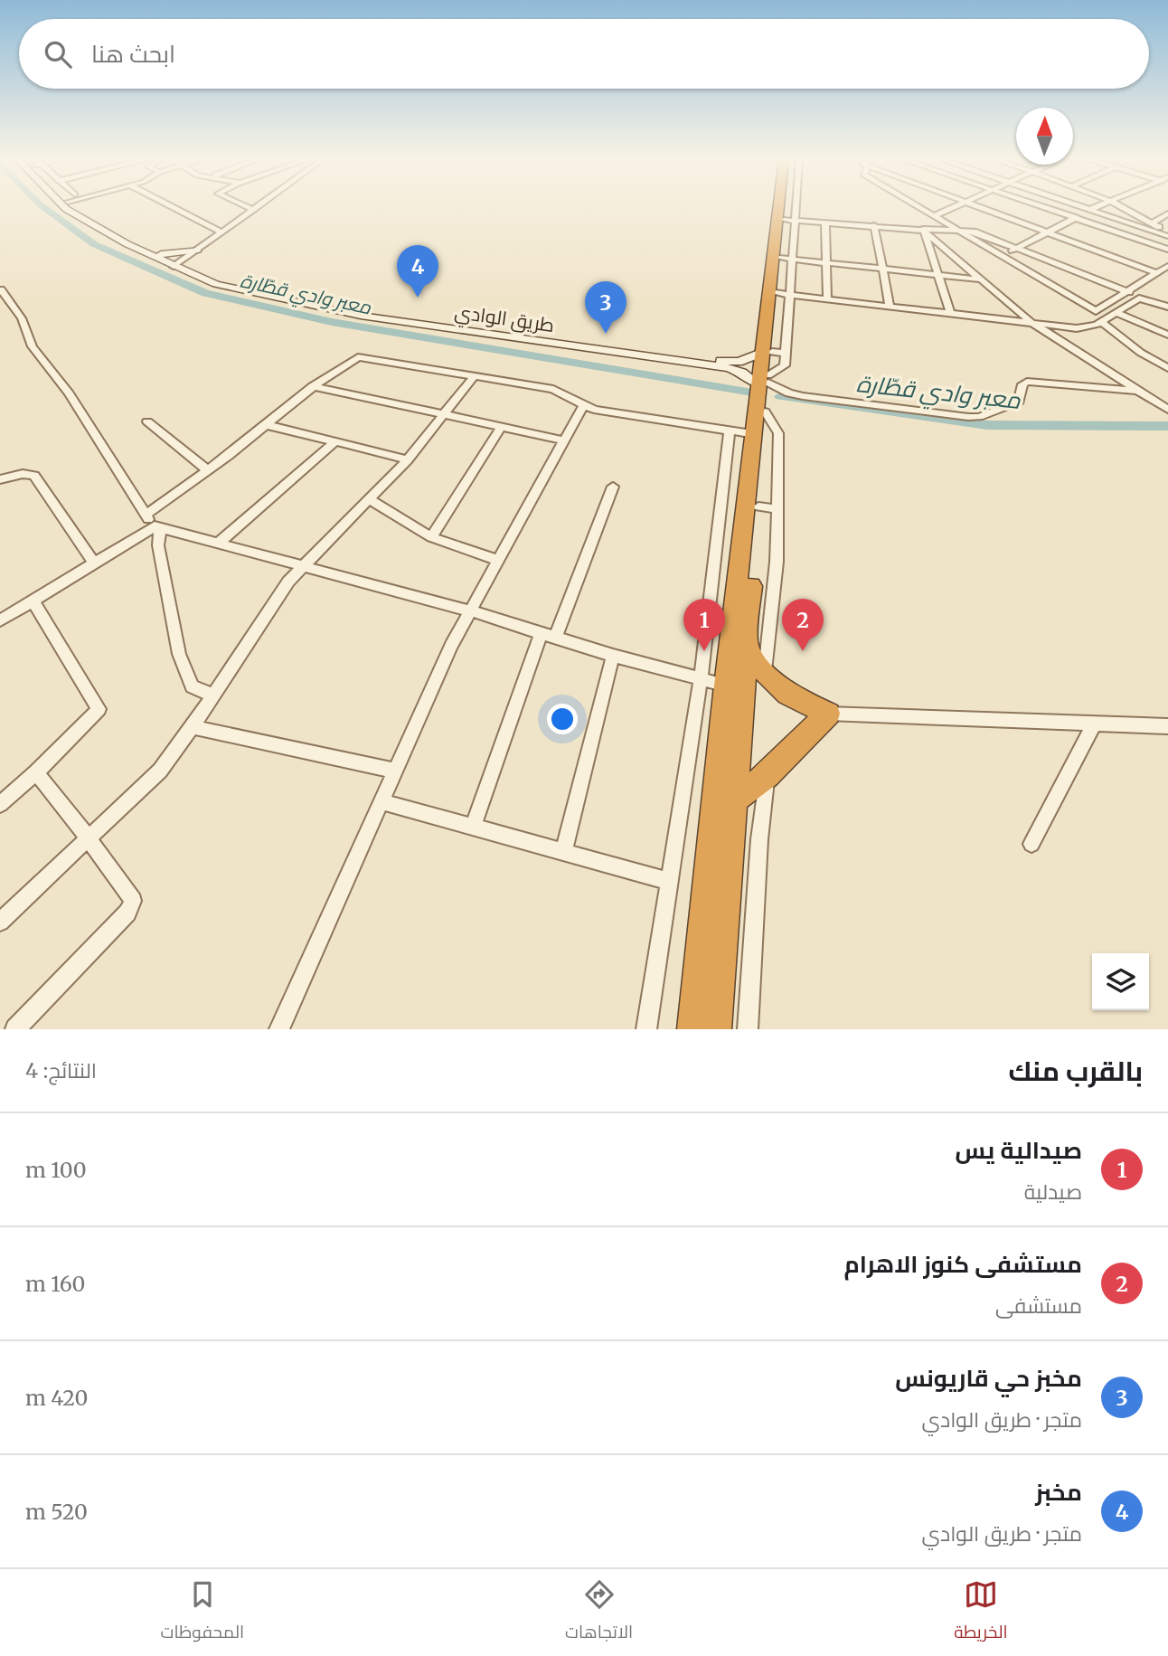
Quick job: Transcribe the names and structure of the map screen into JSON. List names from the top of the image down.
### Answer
{
  "streets": {
    "main road": ["طريق الوادي"]
  },
  "water": ["معبر وادي قطّارة"],
  "north": "top",
  "page": {
    "search": "ابحث هنا",
    "pins": [
      "4",
      "3",
      "1",
      "2"
    ],
    "heading": ["بالقرب منك", "النتائج: 4"],
    "list": [
      {
        "mark": "1",
        "name": "صيدالية يس",
        "note": "صيدلية",
        "value": "100 m"
      },
      {
        "mark": "2",
        "name": "مستشفى كنوز الاهرام",
        "note": "مستشفى",
        "value": "160 m"
      },
      {
        "mark": "3",
        "name": "مخبز حي قاريونس",
        "note": "متجر · طريق الوادي",
        "value": "420 m"
      },
      {
        "mark": "4",
        "name": "مخبز",
        "note": "متجر · طريق الوادي",
        "value": "520 m"
      }
    ],
    "nav": ["الخريطة", "الاتجاهات", "المحفوظات"]
  }
}
